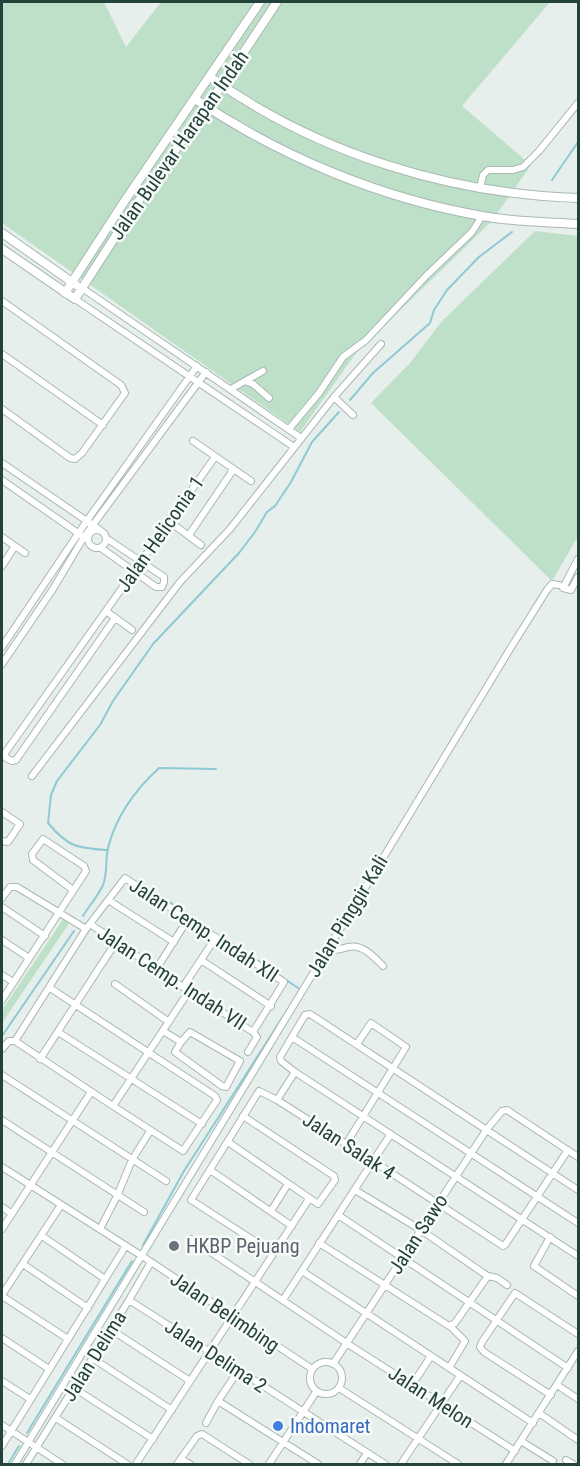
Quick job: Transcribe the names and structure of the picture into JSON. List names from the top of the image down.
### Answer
{
  "streets": {
    "street": [
      "Jalan Bulevar Harapan Indah",
      "Jalan Heliconia 1",
      "Jalan Pinggir Kali",
      "Jalan Cemp. Indah XII",
      "Jalan Cemp. Indah VII",
      "Jalan Salak 4",
      "Jalan Sawo",
      "Jalan Belimbing",
      "Jalan Delima",
      "Jalan Delima 2",
      "Jalan Melon"
    ]
  },
  "crossings": [
    ["Jalan Pinggir Kali", "Jalan Belimbing"],
    ["Jalan Cemp. Indah XII", "Jalan Cemp. Indah VII"],
    ["Jalan Salak 4", "Jalan Sawo"],
    ["Jalan Sawo", "Jalan Belimbing"],
    ["Jalan Sawo", "Jalan Melon"],
    ["Jalan Belimbing", "Jalan Delima"],
    ["Jalan Delima", "Jalan Delima 2"]
  ],
  "places": ["HKBP Pejuang", "Indomaret"]
}
